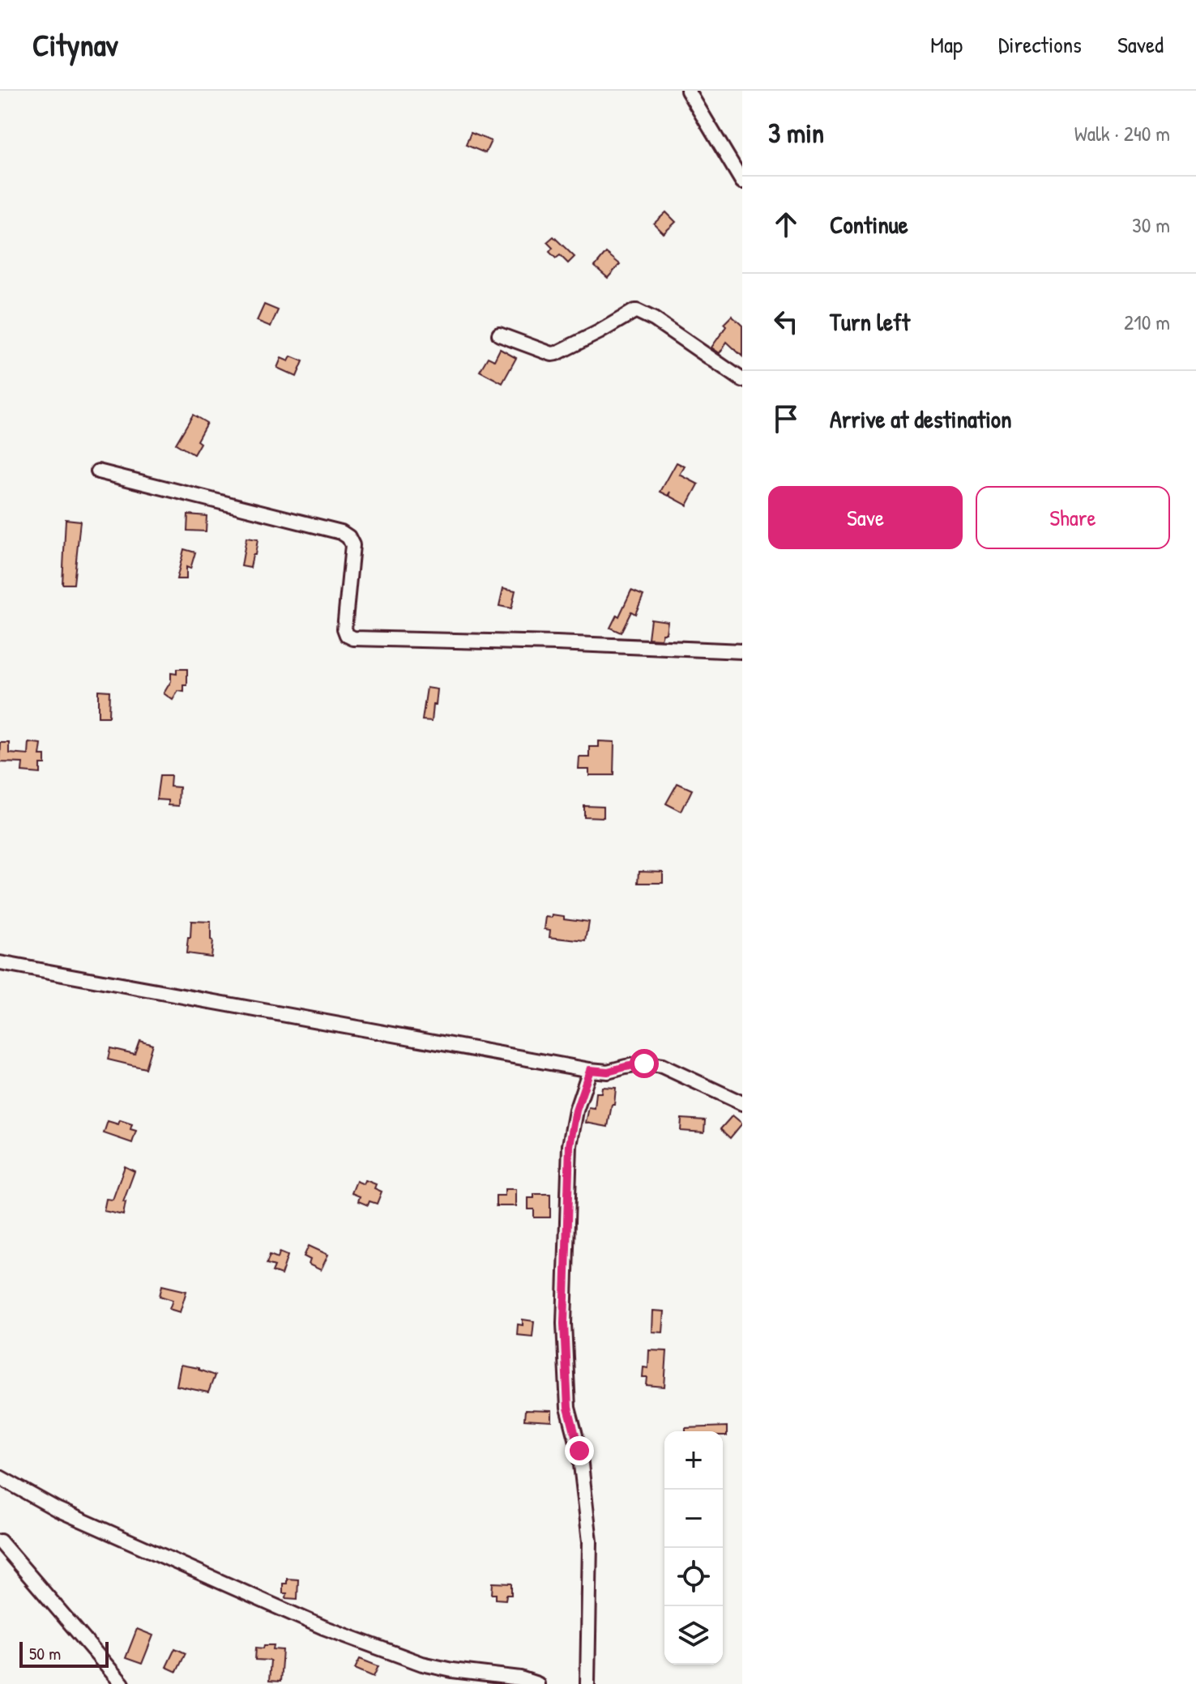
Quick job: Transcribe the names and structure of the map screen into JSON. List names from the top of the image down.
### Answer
{
  "scale_bar": "50 m",
  "page": {
    "header": "Citynav",
    "nav": ["Map", "Directions", "Saved"],
    "heading": ["3 min", "Walk · 240 m"],
    "list": [
      ["Continue", "30 m"],
      ["Turn left", "210 m"],
      "Arrive at destination"
    ],
    "buttons": ["Save", "Share"],
    "map_buttons": ["+", "−"],
    "scale": "50 m"
  }
}
